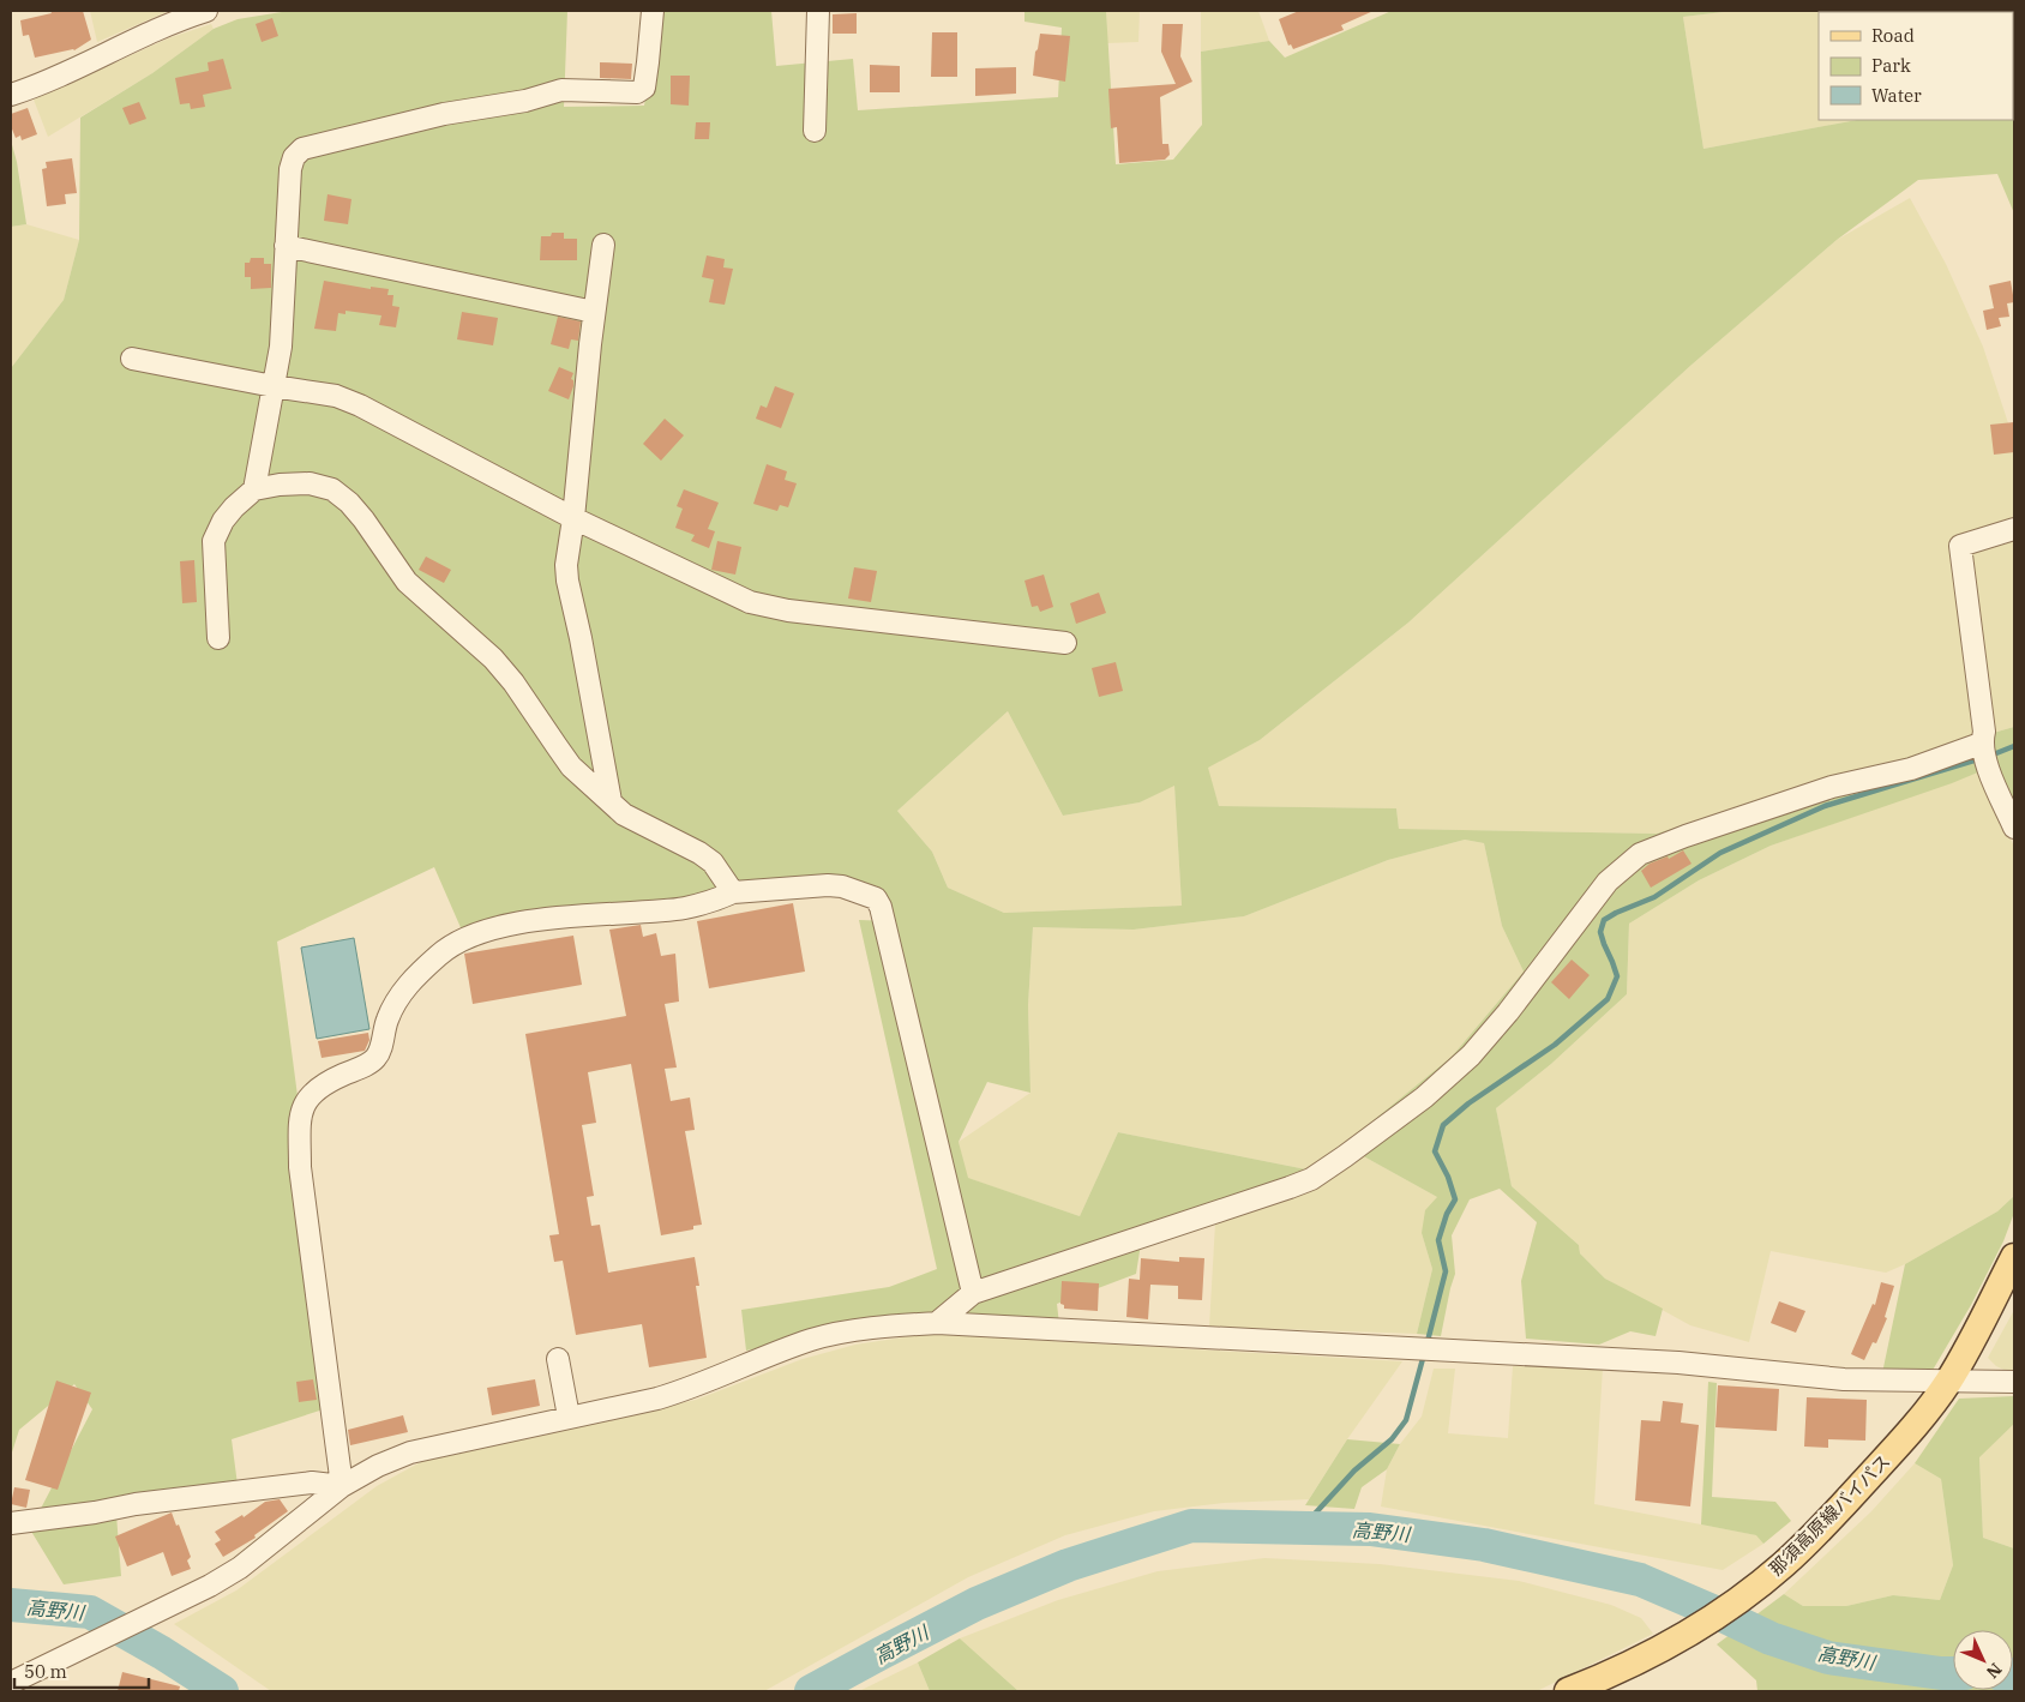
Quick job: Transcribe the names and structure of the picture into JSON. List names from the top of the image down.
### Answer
{
  "streets": {
    "main road": ["那須高原線バイパス"]
  },
  "water": ["高野川"],
  "legend": ["Road", "Park", "Water"],
  "scale_bar": "50 m",
  "north": "bottom right"
}
